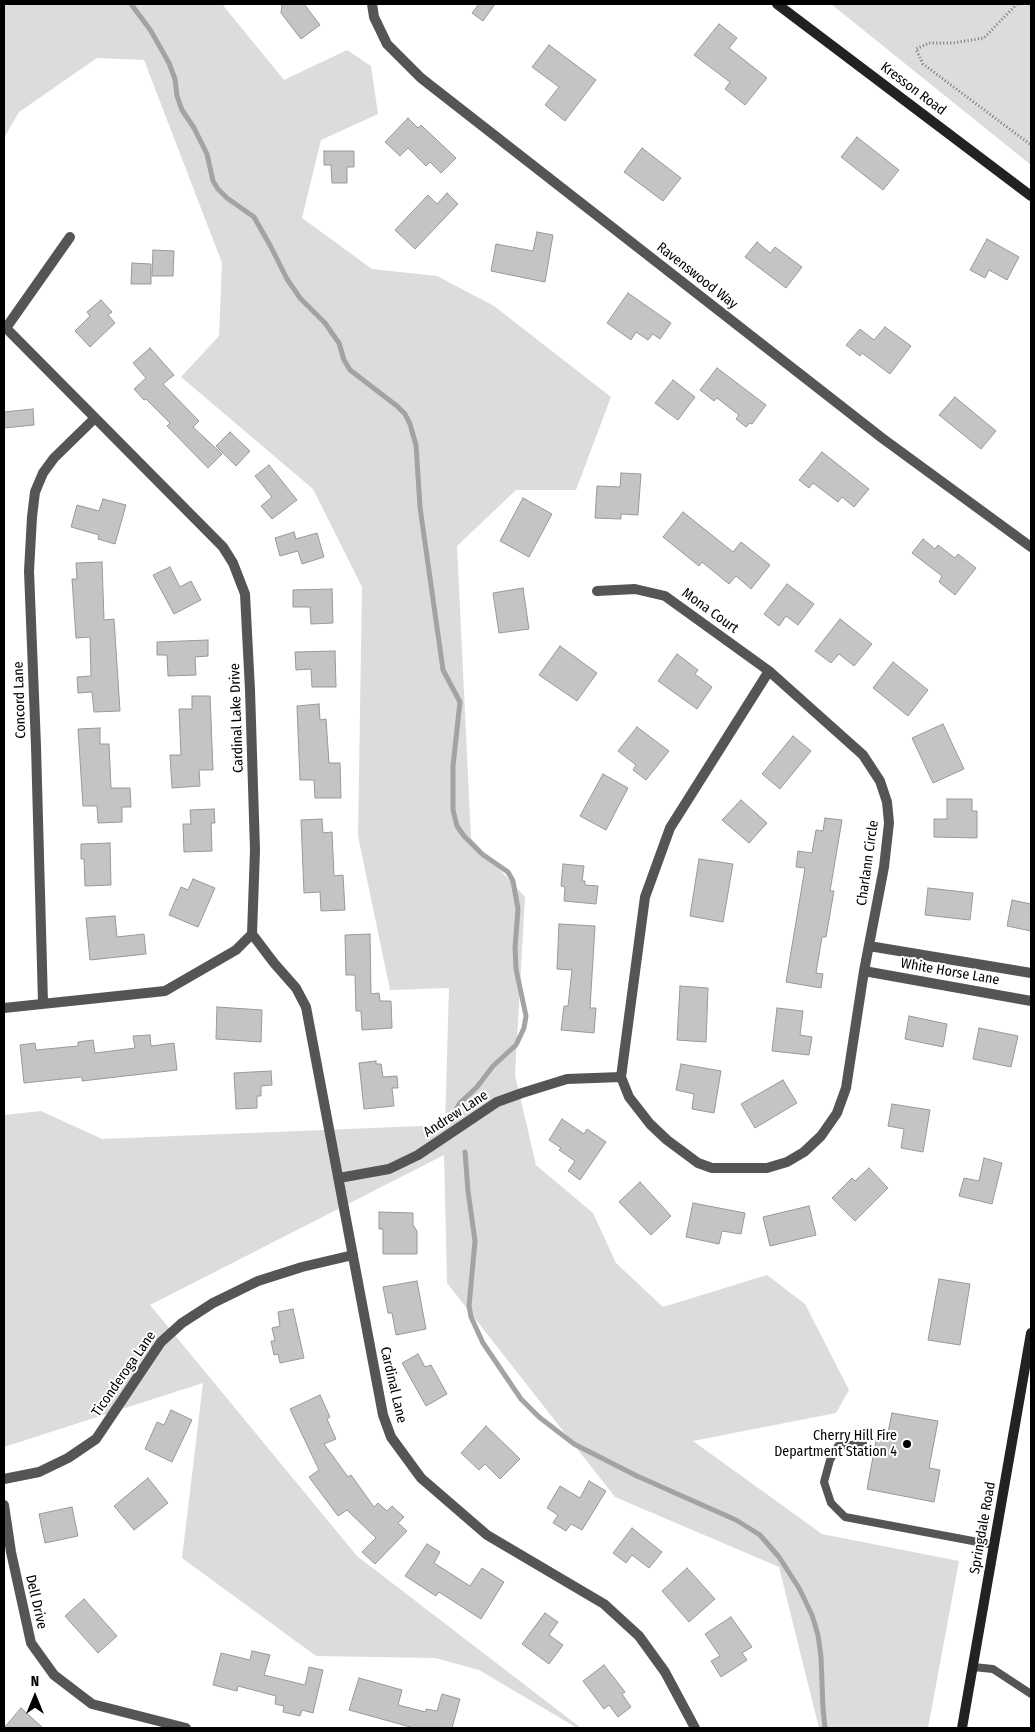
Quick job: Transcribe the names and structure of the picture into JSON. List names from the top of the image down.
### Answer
{
  "streets": {
    "main road": ["Kresson Road", "Springdale Road"],
    "street": [
      "Ravenswood Way",
      "Mona Court",
      "Concord Lane",
      "Cardinal Lake Drive",
      "Charlann Circle",
      "White Horse Lane",
      "Andrew Lane",
      "Ticonderoga Lane",
      "Cardinal Lane",
      "Dell Drive"
    ]
  },
  "crossings": [
    ["Mona Court", "Charlann Circle"],
    ["Concord Lane", "Cardinal Lake Drive"],
    ["Cardinal Lake Drive", "Cardinal Lane"],
    ["Charlann Circle", "White Horse Lane"],
    ["Charlann Circle", "Andrew Lane"],
    ["Andrew Lane", "Cardinal Lane"],
    ["Ticonderoga Lane", "Cardinal Lane"]
  ],
  "places": ["Cherry Hill Fire Department Station 4"],
  "north": "top"
}
